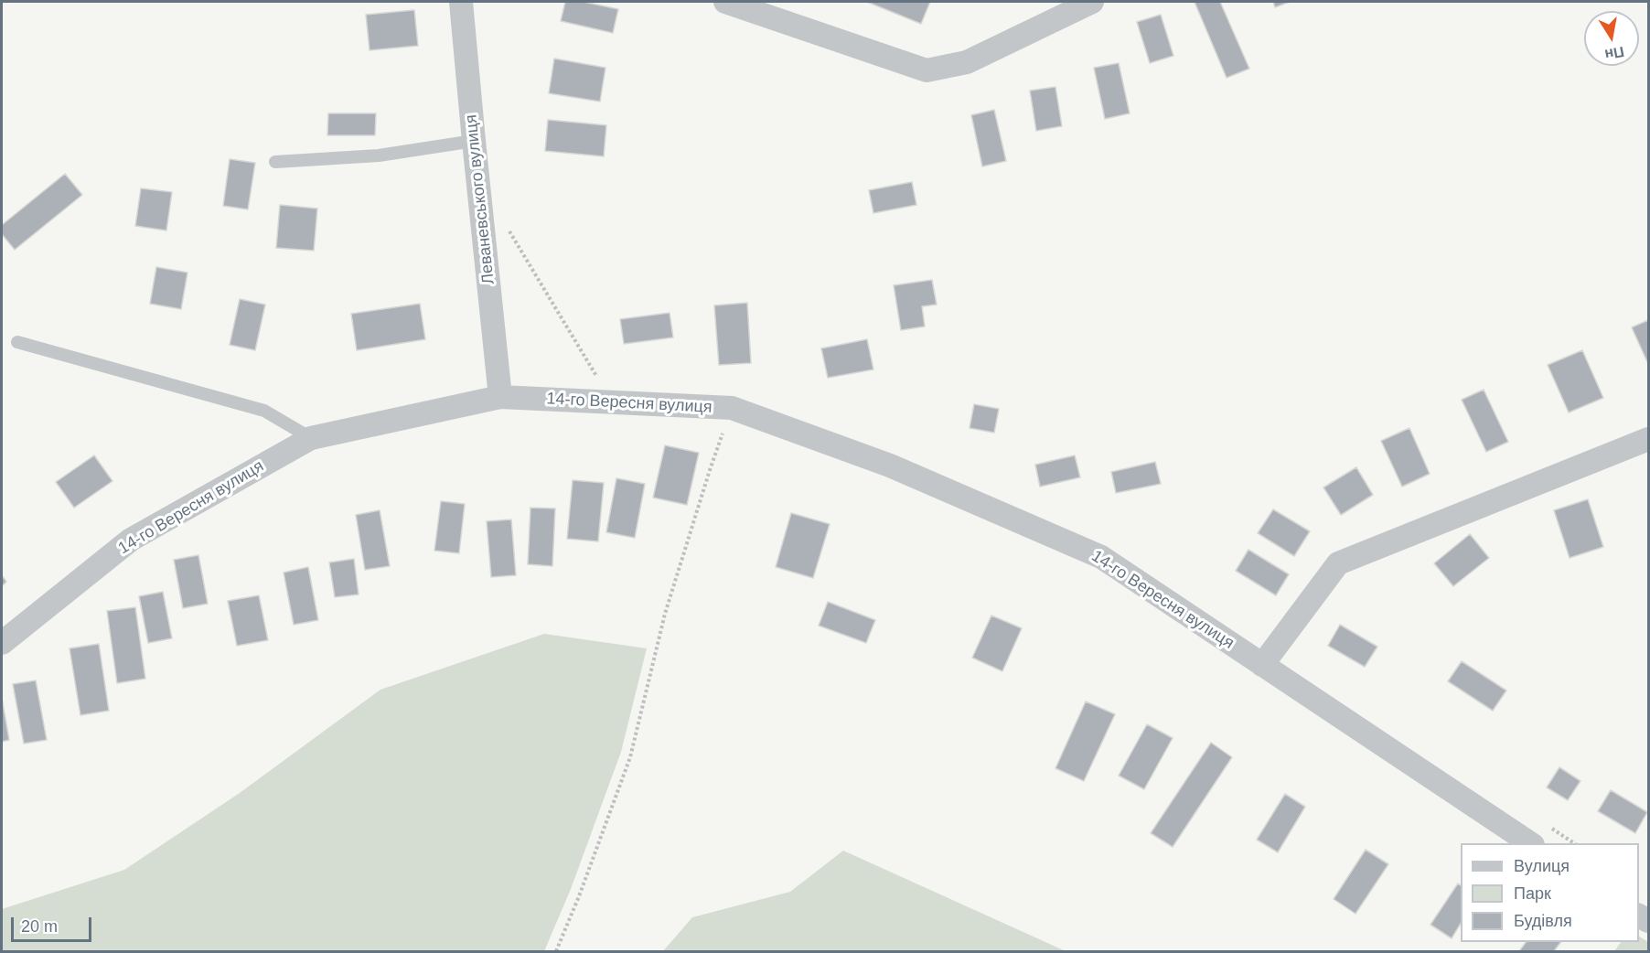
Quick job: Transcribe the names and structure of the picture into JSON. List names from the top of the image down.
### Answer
{
  "streets": {
    "street": ["Леваневського вулиця", "14-го Вересня вулиця"]
  },
  "crossings": [
    ["Леваневського вулиця", "14-го Вересня вулиця"]
  ],
  "legend": ["Вулиця", "Парк", "Будівля"],
  "scale_bar": "20 m",
  "north": "bottom"
}
